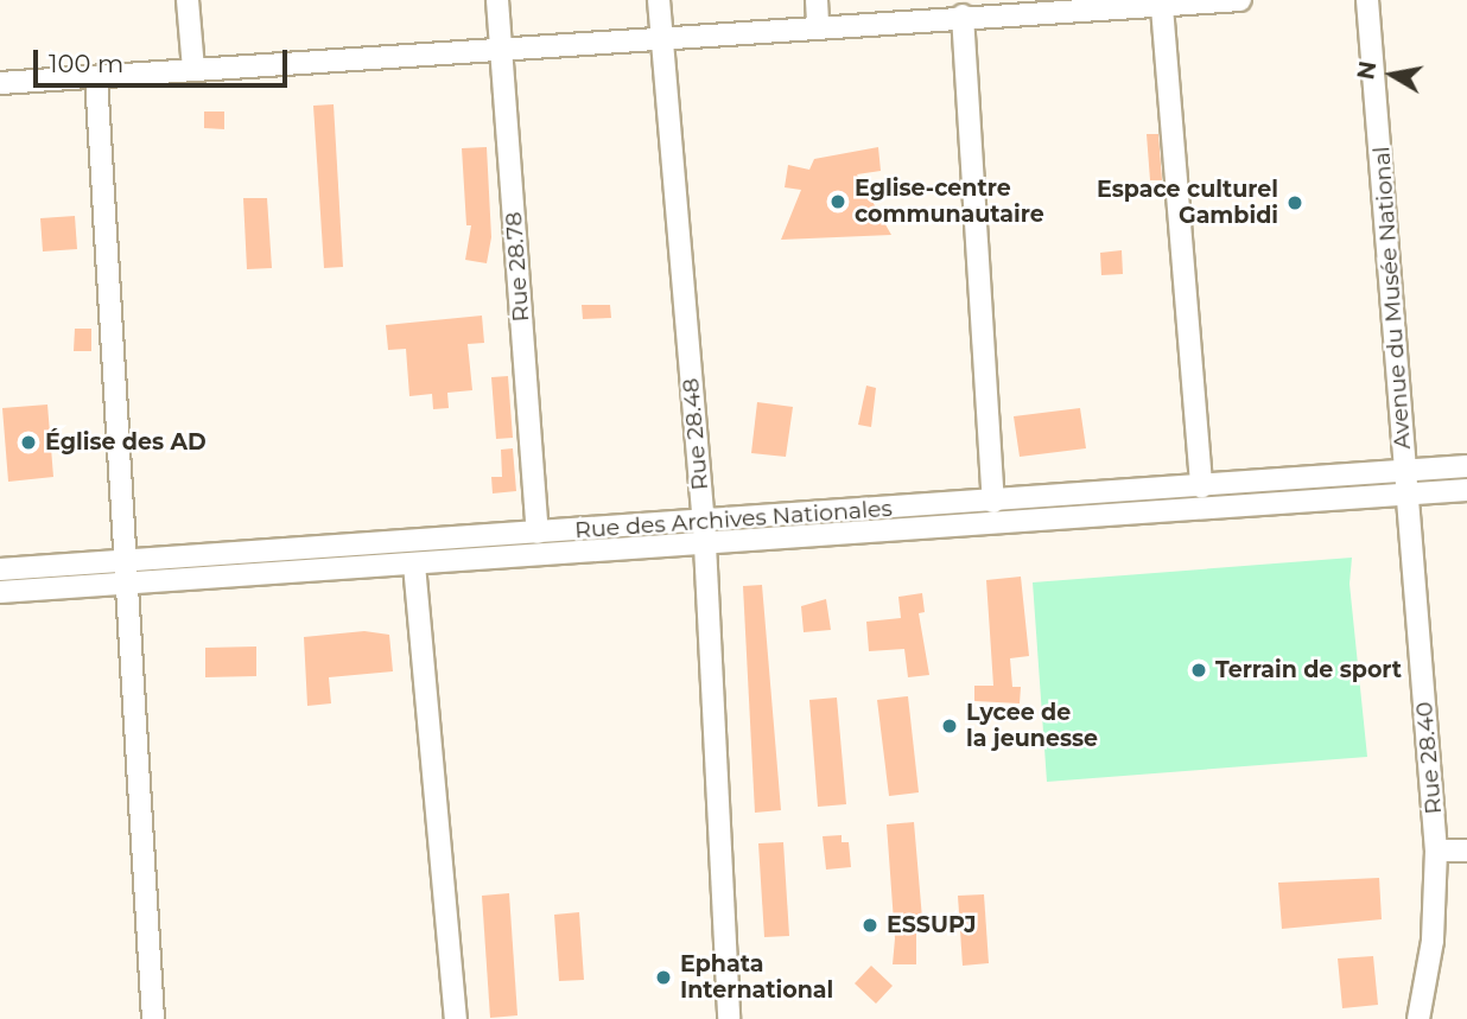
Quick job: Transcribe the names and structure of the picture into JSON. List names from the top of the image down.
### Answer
{
  "streets": {
    "street": [
      "Rue 28.78",
      "Avenue du Musée National",
      "Rue 28.48",
      "Rue des Archives Nationales",
      "Rue 28.40"
    ]
  },
  "crossings": [
    ["Rue 28.78", "Rue des Archives Nationales"],
    ["Avenue du Musée National", "Rue des Archives Nationales"],
    ["Avenue du Musée National", "Rue 28.40"],
    ["Rue 28.48", "Rue des Archives Nationales"],
    ["Rue des Archives Nationales", "Rue 28.40"]
  ],
  "places": [
    "Eglise-centre communautaire",
    "Espace culturel Gambidi",
    "Église des AD",
    "Terrain de sport",
    "Lycee de la jeunesse",
    "ESSUPJ",
    "Ephata International"
  ],
  "scale_bar": "100 m",
  "north": "left"
}
